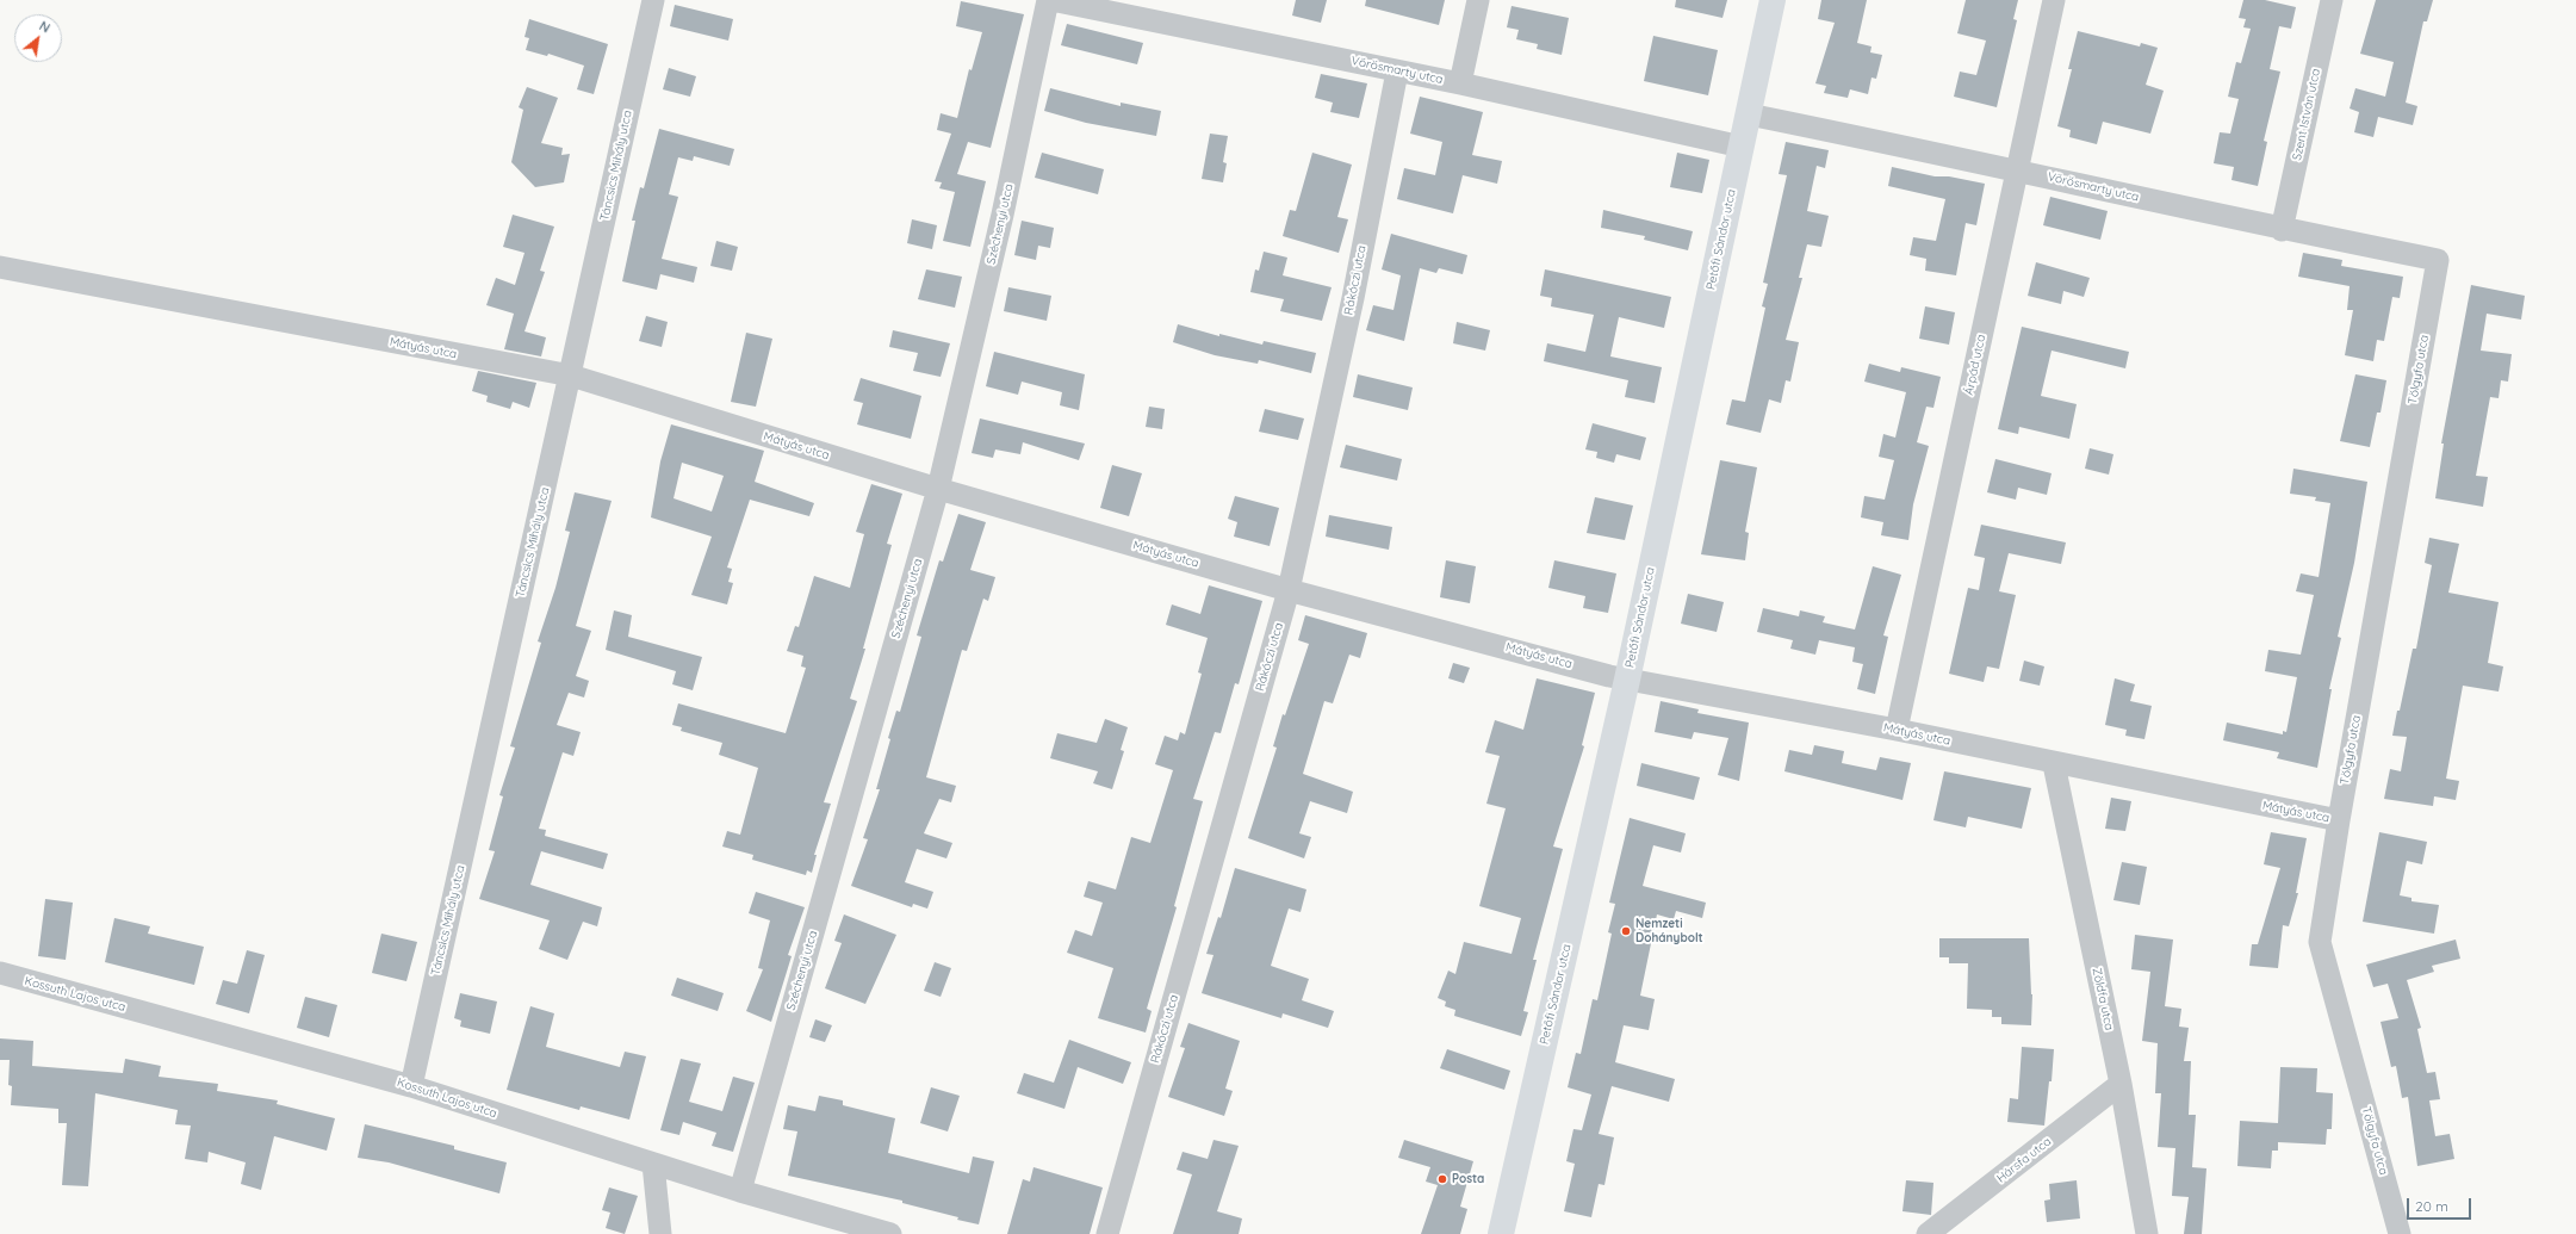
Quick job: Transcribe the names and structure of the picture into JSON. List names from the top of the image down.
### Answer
{
  "streets": {
    "main road": ["Petőfi Sándor utca"],
    "street": [
      "Vörösmarty utca",
      "Szent István utca",
      "Táncsics Mihály utca",
      "Széchenyi utca",
      "Rákóczi utca",
      "Mátyás utca",
      "Árpád utca",
      "Tölgyfa utca",
      "Kossuth Lajos utca",
      "Zöldfa utca",
      "Hársfa utca"
    ]
  },
  "crossings": [
    ["Vörösmarty utca", "Szent István utca"],
    ["Vörösmarty utca", "Széchenyi utca"],
    ["Vörösmarty utca", "Petőfi Sándor utca"],
    ["Vörösmarty utca", "Rákóczi utca"],
    ["Vörösmarty utca", "Árpád utca"],
    ["Vörösmarty utca", "Tölgyfa utca"],
    ["Táncsics Mihály utca", "Mátyás utca"],
    ["Táncsics Mihály utca", "Kossuth Lajos utca"],
    ["Széchenyi utca", "Mátyás utca"],
    ["Széchenyi utca", "Kossuth Lajos utca"],
    ["Petőfi Sándor utca", "Mátyás utca"],
    ["Rákóczi utca", "Mátyás utca"],
    ["Mátyás utca", "Árpád utca"],
    ["Mátyás utca", "Tölgyfa utca"],
    ["Mátyás utca", "Zöldfa utca"],
    ["Zöldfa utca", "Hársfa utca"]
  ],
  "places": ["Nemzeti Dohánybolt", "Posta"],
  "scale_bar": "20 m",
  "north": "top right"
}
